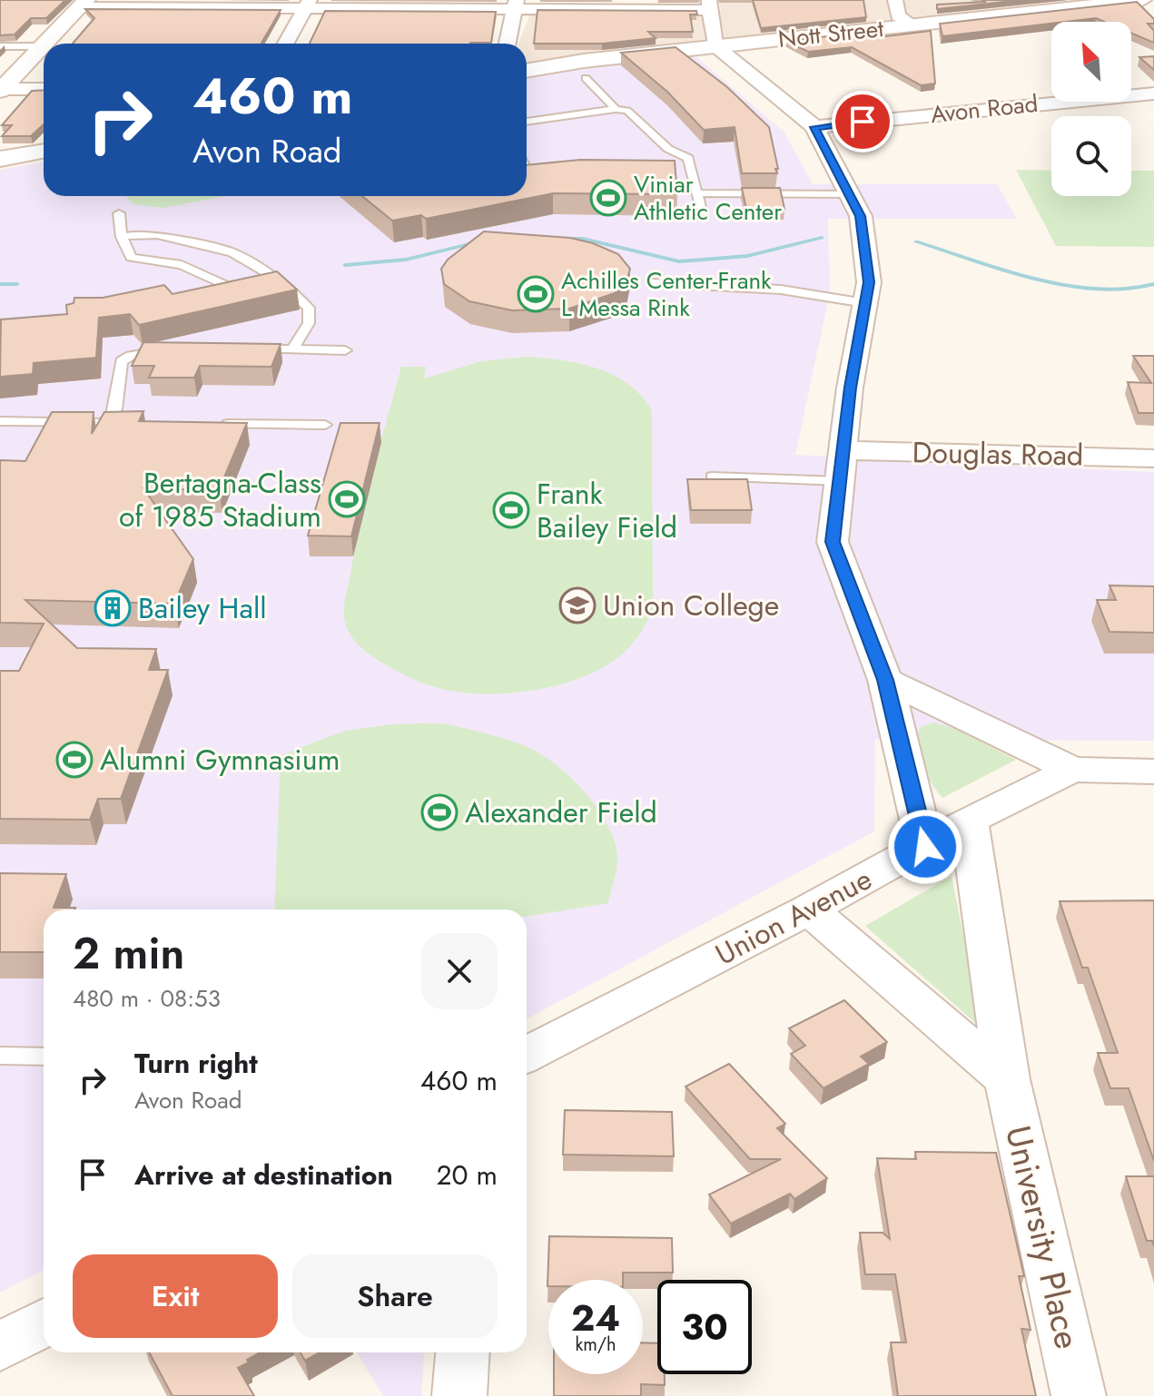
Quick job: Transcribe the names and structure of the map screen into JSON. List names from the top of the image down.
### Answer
{
  "streets": {
    "main road": ["Nott Street"],
    "street": [
      "Avon Road",
      "Douglas Road",
      "Union Avenue",
      "University Place"
    ]
  },
  "crossings": [
    ["Union Avenue", "University Place"]
  ],
  "places": {
    "sports": [
      "Viniar Athletic Center",
      "Achilles Center-Frank L Messa Rink",
      "Bertagna-Class of 1985 Stadium",
      "Frank Bailey Field",
      "Alumni Gymnasium",
      "Alexander Field"
    ],
    "school or university": ["Union College"],
    "building": ["Bailey Hall"]
  },
  "north": "top left",
  "page": {
    "turn": ["460 m", "Avon Road"],
    "heading": ["2 min", "480 m · 08:53"],
    "list": [
      {
        "name": "Turn right",
        "note": "Avon Road",
        "value": "460 m"
      },
      {
        "name": "Arrive at destination",
        "value": "20 m"
      }
    ],
    "buttons": ["Exit", "Share"],
    "speed": "24 km/h",
    "limit": "30"
  }
}
